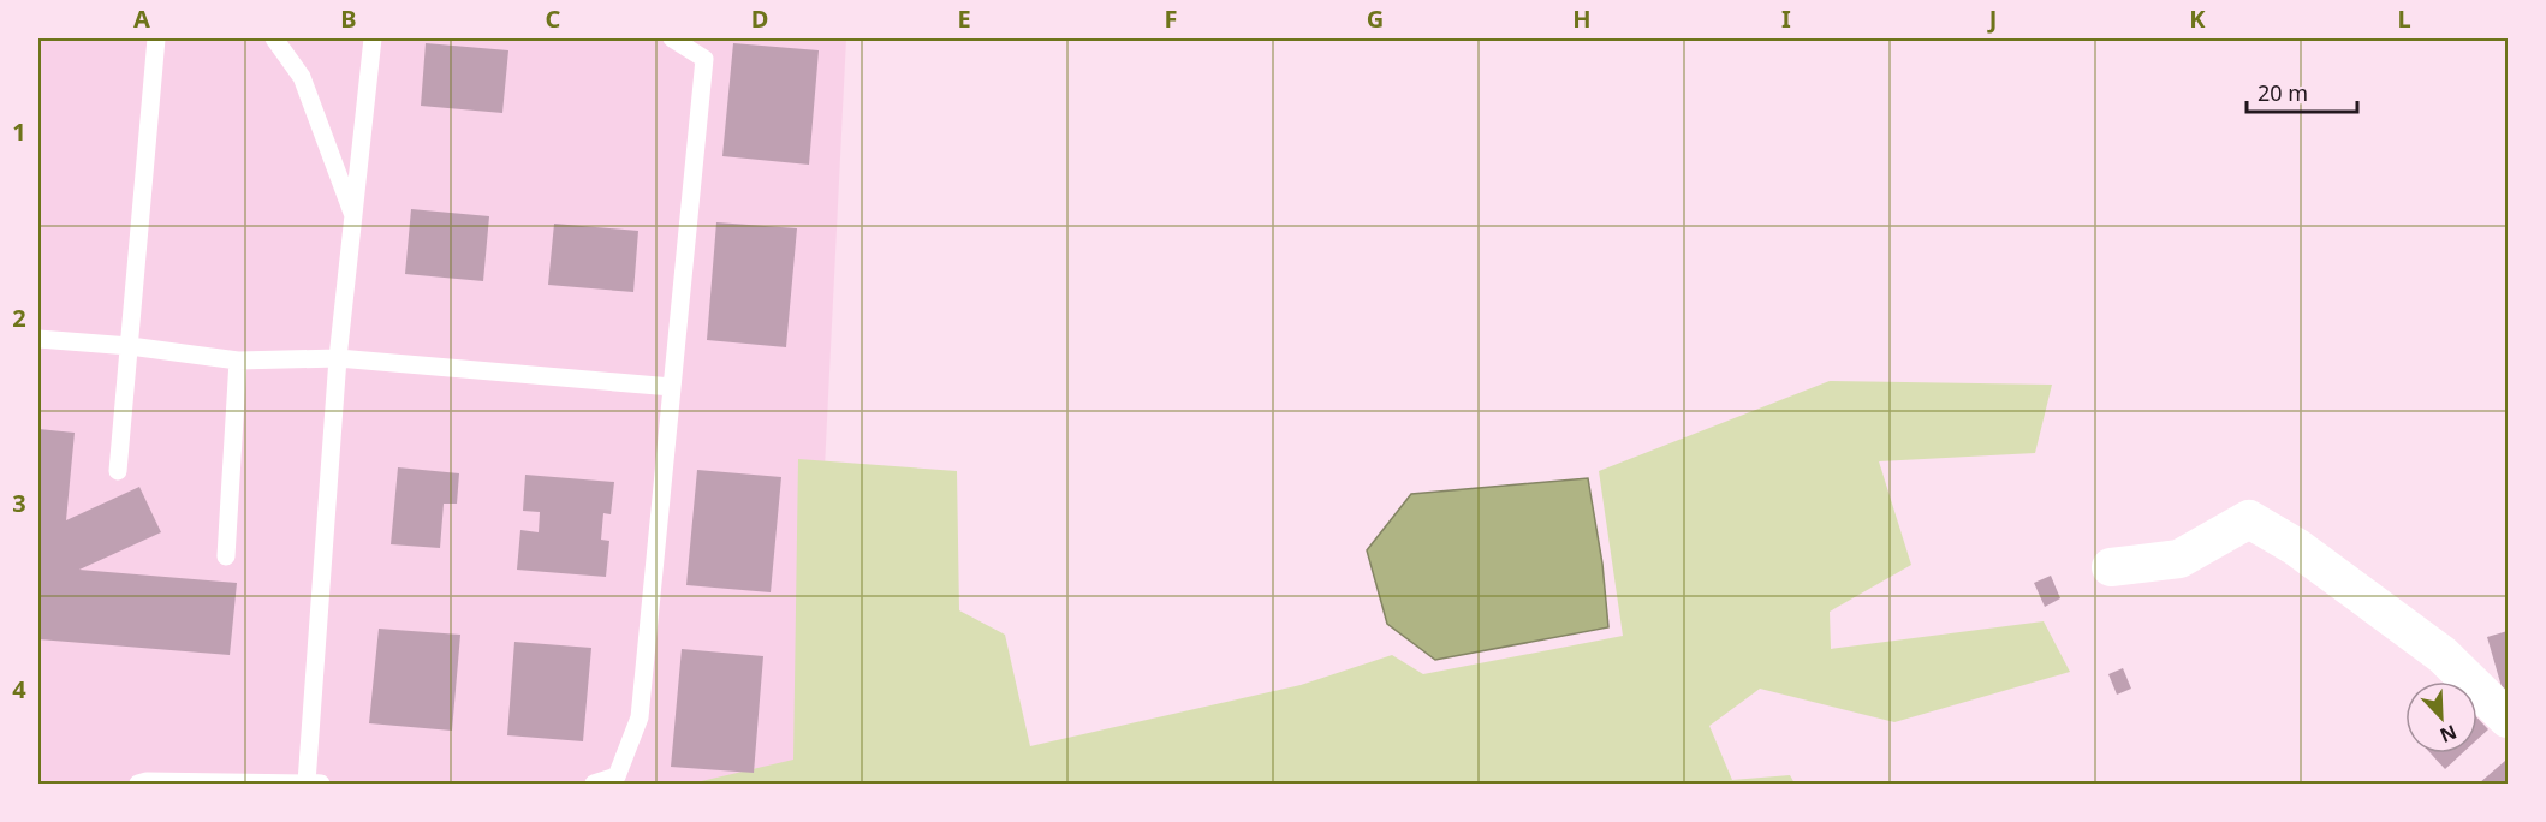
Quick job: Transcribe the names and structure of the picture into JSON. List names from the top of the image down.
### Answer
{
  "scale_bar": "20 m",
  "north": "bottom right",
  "grid": {
    "columns": [
      "A",
      "B",
      "C",
      "D",
      "E",
      "F",
      "G",
      "H",
      "I",
      "J",
      "K",
      "L"
    ],
    "rows": [
      "1",
      "2",
      "3",
      "4"
    ]
  }
}
